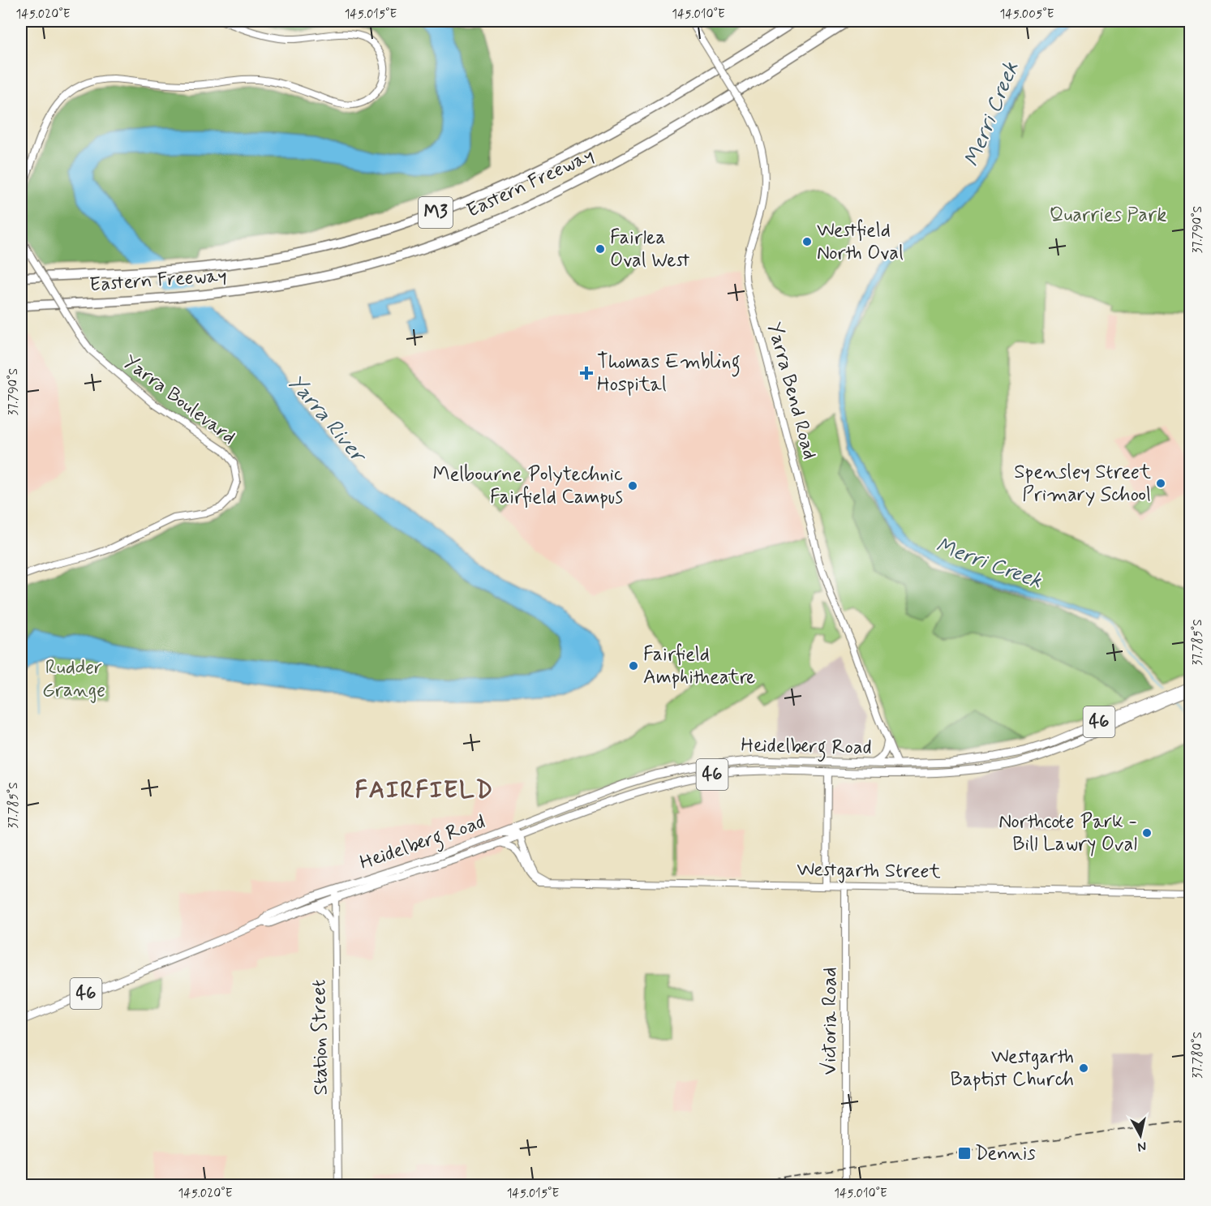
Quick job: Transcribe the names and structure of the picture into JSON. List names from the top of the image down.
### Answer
{
  "streets": {
    "highway": ["Eastern Freeway", "M3"],
    "main road": [
      "Yarra Bend Road",
      "Yarra Boulevard",
      "46",
      "Heidelberg Road",
      "Westgarth Street",
      "Victoria Road",
      "Station Street"
    ]
  },
  "crossings": [
    ["Yarra Bend Road", "Heidelberg Road"],
    ["Heidelberg Road", "Westgarth Street"],
    ["Heidelberg Road", "Station Street"],
    ["Westgarth Street", "Victoria Road"]
  ],
  "districts": ["FAIRFIELD"],
  "water": ["Merri Creek", "Yarra River"],
  "parks": ["Quarries Park", "Rudder Grange"],
  "places": {
    "other": [
      "Westfield North Oval",
      "Fairlea Oval West",
      "Spensley Street Primary School",
      "Melbourne Polytechnic Fairfield Campus",
      "Fairfield Amphitheatre",
      "Northcote Park - Bill Lawry Oval",
      "Westgarth Baptist Church"
    ],
    "health": ["Thomas Embling Hospital"],
    "transit": ["Dennis"]
  },
  "north": "bottom",
  "coordinates": [
    "145.020°E",
    "145.015°E",
    "145.010°E",
    "145.005°E",
    "37.790°S",
    "37.785°S",
    "37.780°S"
  ]
}
